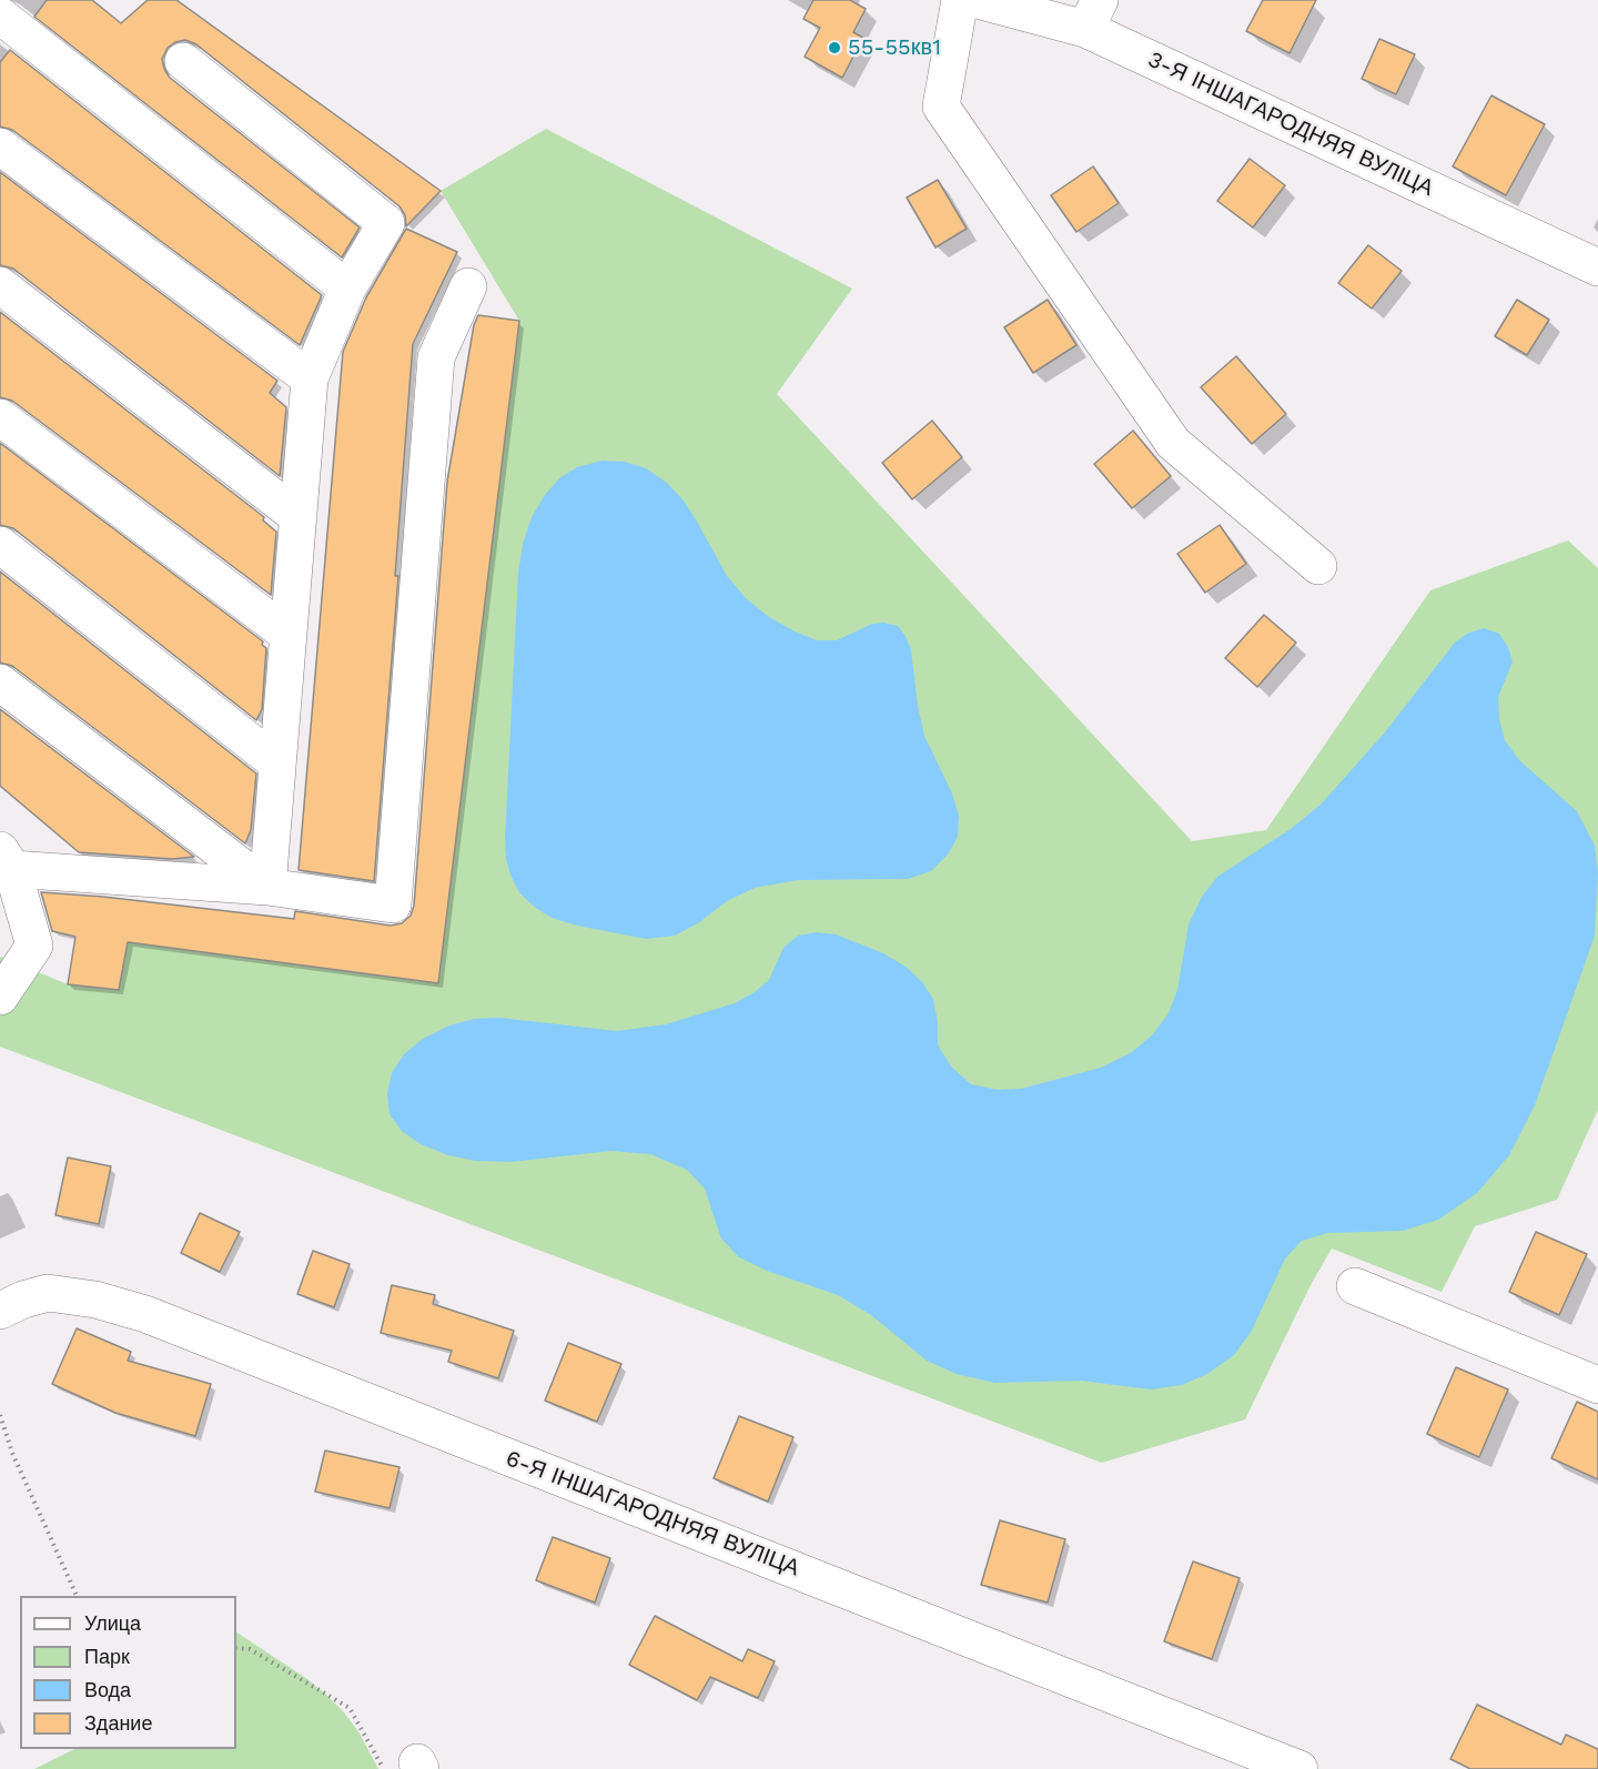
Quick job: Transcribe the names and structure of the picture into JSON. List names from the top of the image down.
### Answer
{
  "streets": {
    "street": ["3-Я ІНШАГАРОДНЯЯ ВУЛІЦА", "6-Я ІНШАГАРОДНЯЯ ВУЛІЦА"]
  },
  "places": ["55-55кв1"],
  "legend": [
    "Улица",
    "Парк",
    "Вода",
    "Здание"
  ]
}
